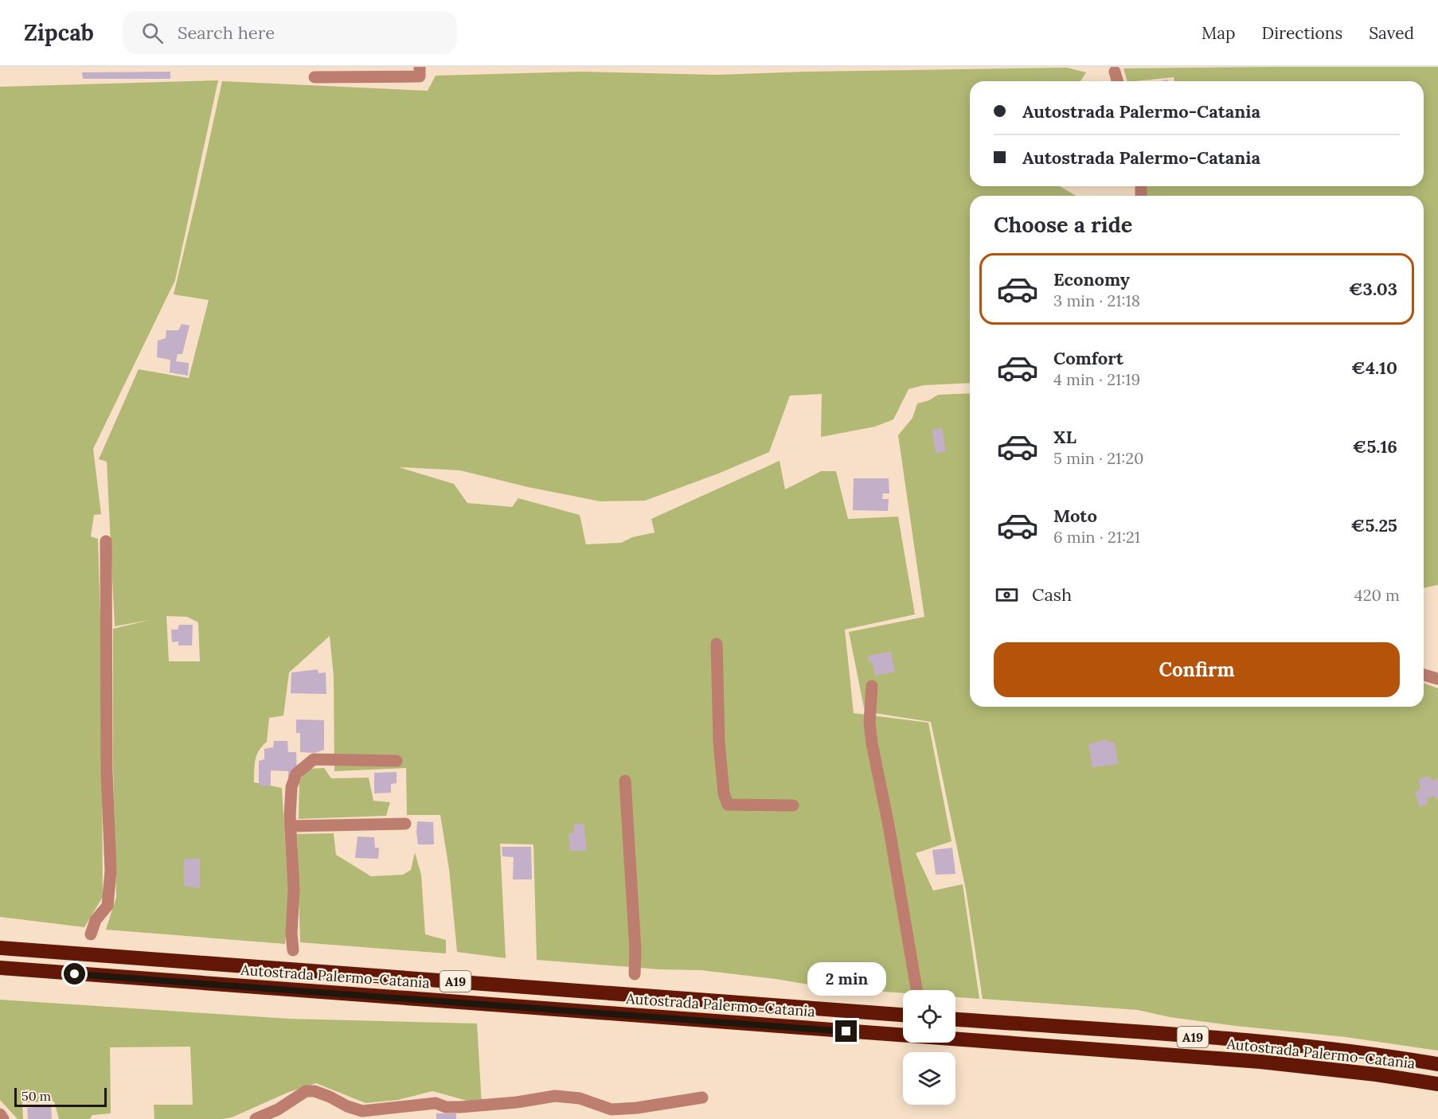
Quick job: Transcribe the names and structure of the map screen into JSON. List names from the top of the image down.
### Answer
{
  "streets": {
    "highway": ["Autostrada Palermo-Catania", "A19"]
  },
  "scale_bar": "50 m",
  "page": {
    "header": "Zipcab",
    "search": "Search here",
    "nav": ["Map", "Directions", "Saved"],
    "banner": ["Autostrada Palermo-Catania", "Autostrada Palermo-Catania"],
    "heading": "Choose a ride",
    "list": [
      {
        "name": "Economy",
        "note": "3 min · 21:18",
        "value": "€3.03"
      },
      {
        "name": "Comfort",
        "note": "4 min · 21:19",
        "value": "€4.10"
      },
      {
        "name": "XL",
        "note": "5 min · 21:20",
        "value": "€5.16"
      },
      {
        "name": "Moto",
        "note": "6 min · 21:21",
        "value": "€5.25"
      }
    ],
    "pay": ["Cash", "420 m"],
    "buttons": "Confirm",
    "bubble": "2 min",
    "scale": "50 m"
  }
}
